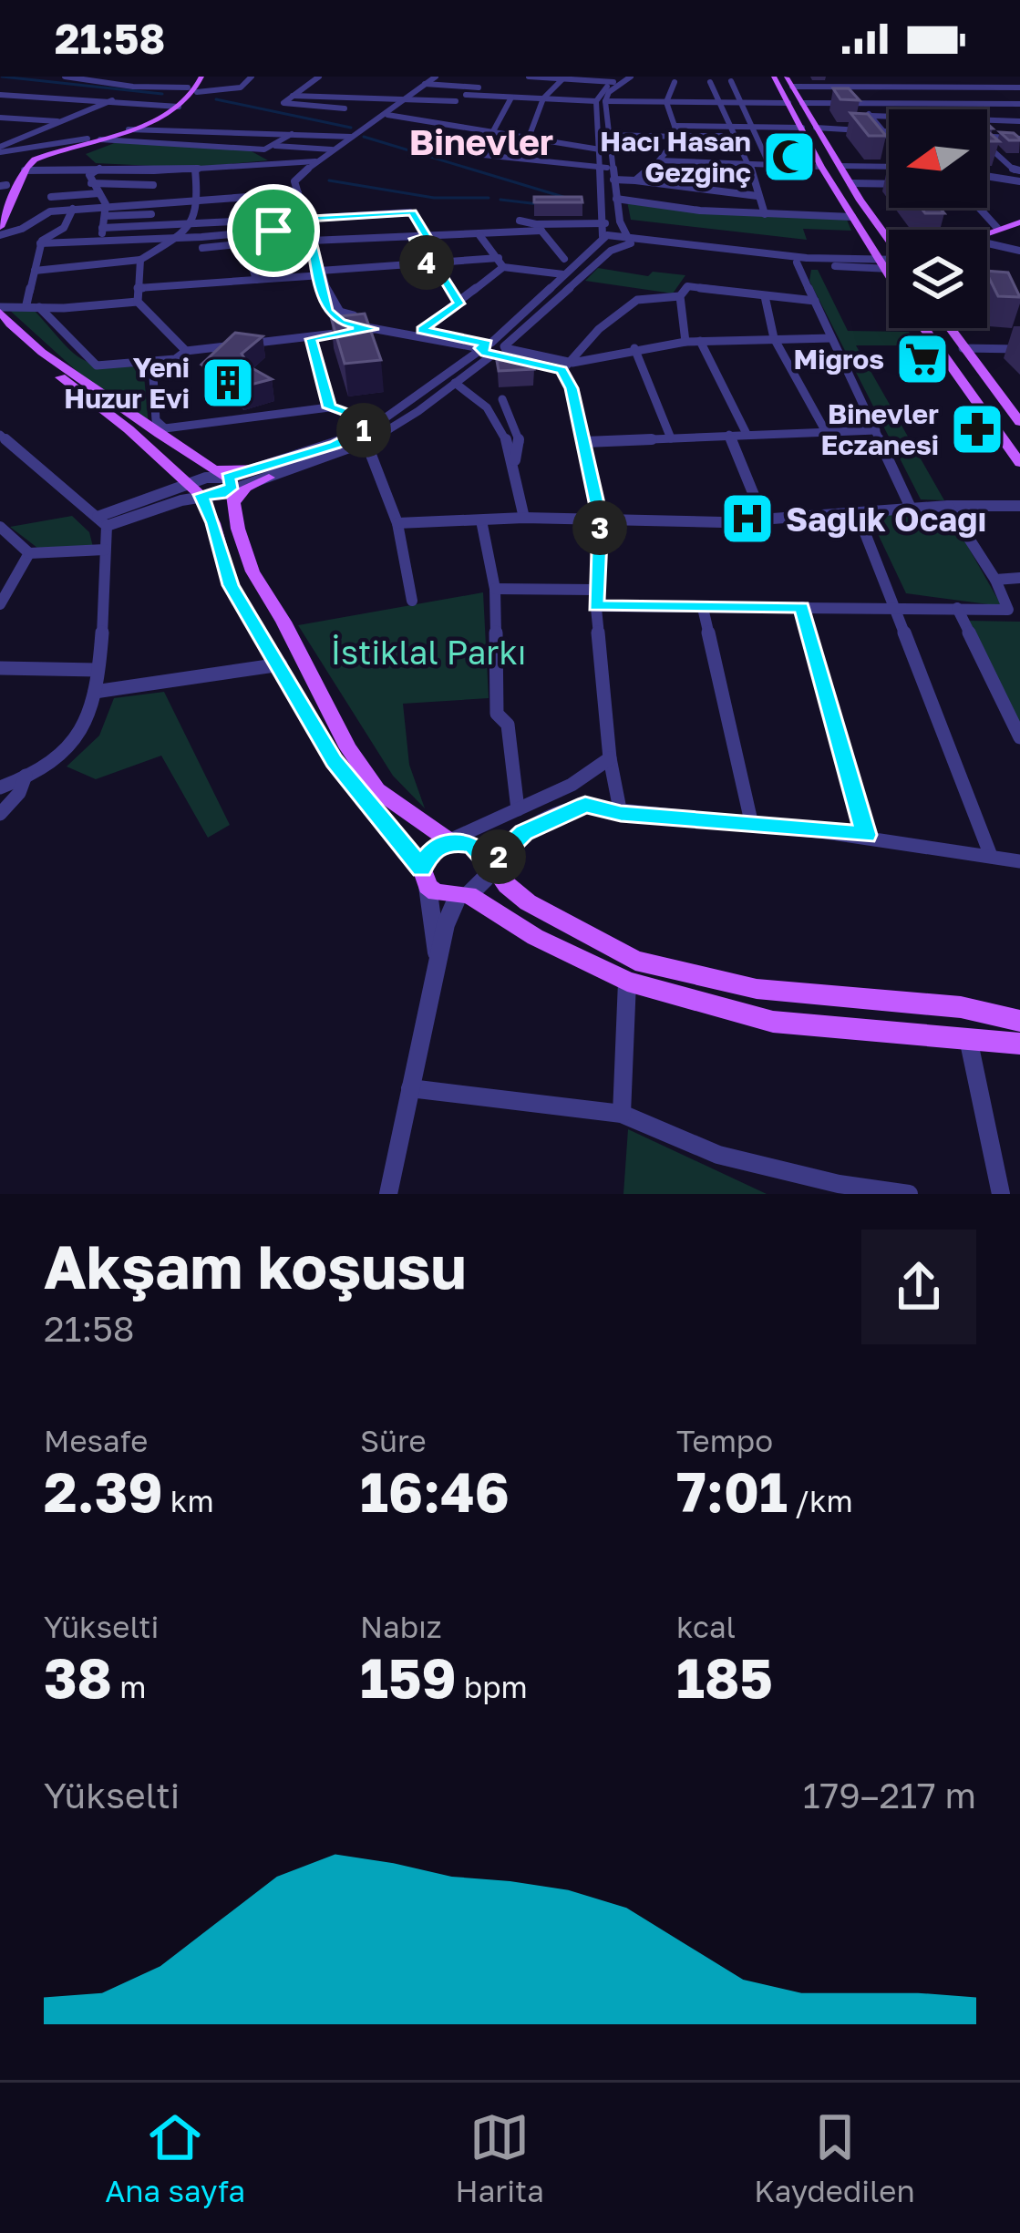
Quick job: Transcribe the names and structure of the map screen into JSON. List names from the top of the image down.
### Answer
{
  "districts": ["Binevler"],
  "parks": ["İstiklal Parkı"],
  "places": {
    "mosque": ["Hacı Hasan Gezginç"],
    "supermarket": ["Migros"],
    "building": ["Yeni Huzur Evi"],
    "pharmacy": ["Binevler Eczanesi"],
    "hospital": ["Saglık Ocagı"]
  },
  "north": "left",
  "page": {
    "status": "21:58",
    "pins": [
      "4",
      "1",
      "3",
      "2"
    ],
    "heading": ["Akşam koşusu", "21:58"],
    "stats": [
      ["Mesafe", "2.39 km"],
      ["Süre", "16:46"],
      ["Tempo", "7:01 /km"],
      ["Yükselti", "38 m"],
      ["Nabız", "159 bpm"],
      ["kcal", "185"]
    ],
    "chart": ["Yükselti", "179–217 m"],
    "tabs": ["Ana sayfa", "Harita", "Kaydedilen"]
  }
}
